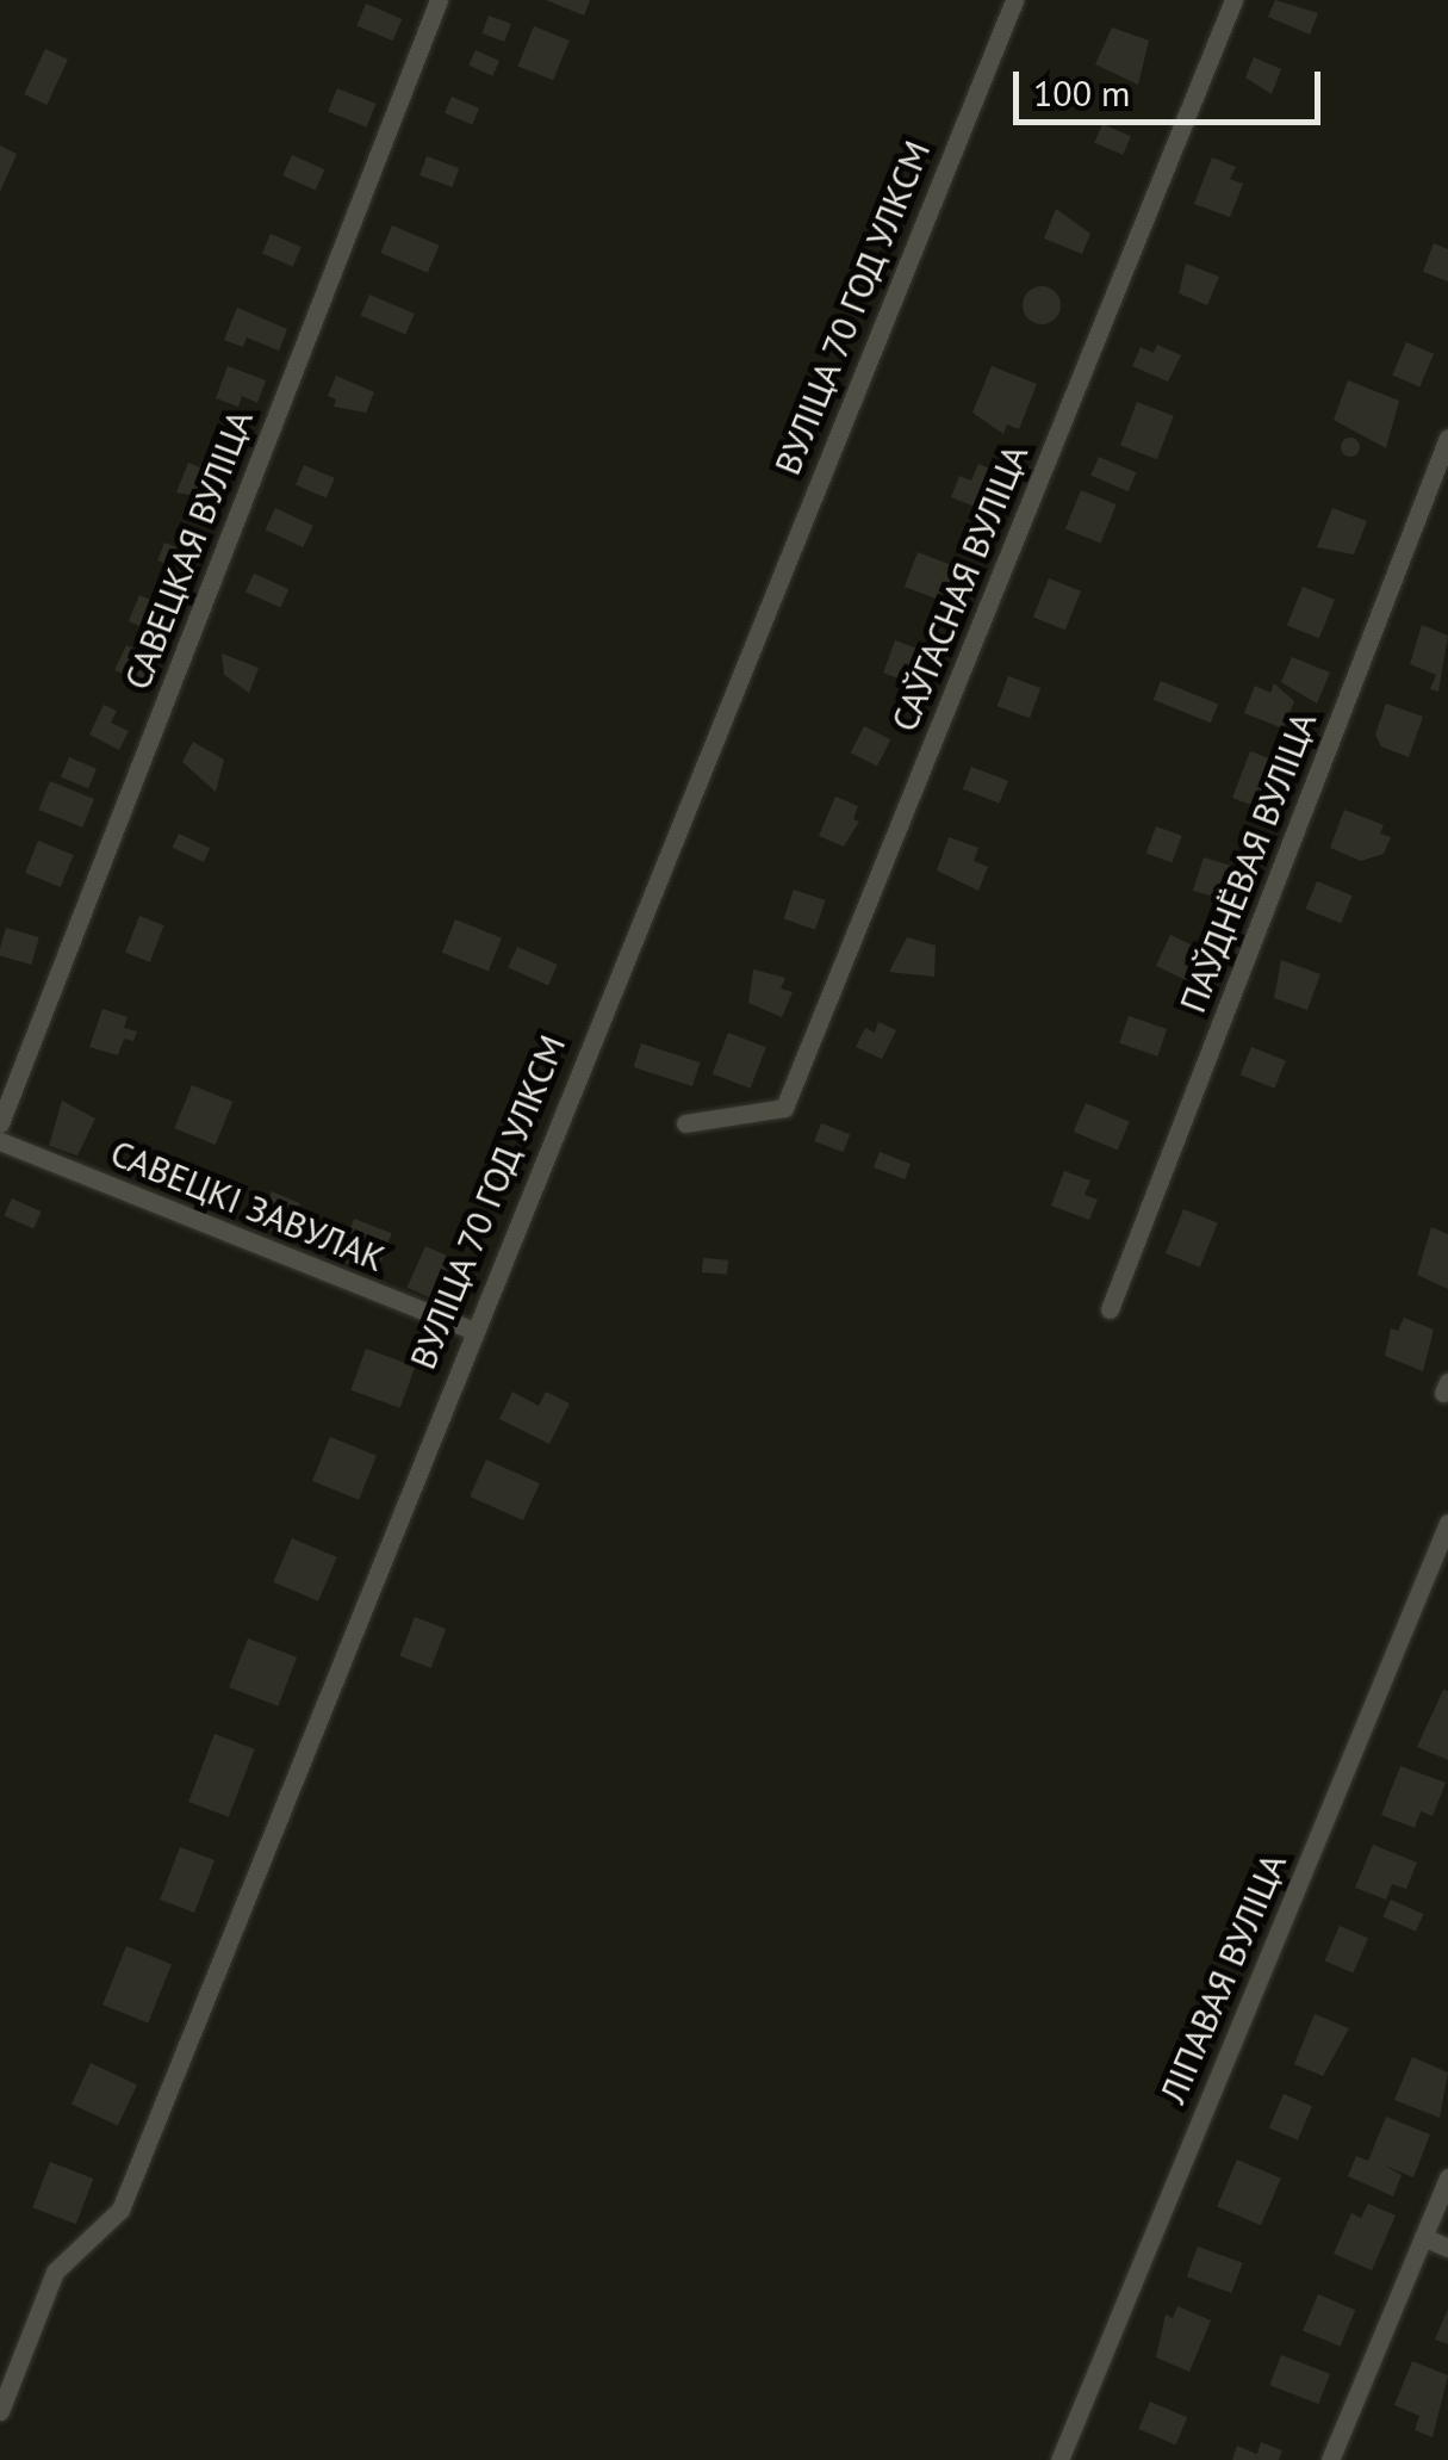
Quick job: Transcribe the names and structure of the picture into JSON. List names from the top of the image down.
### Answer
{
  "streets": {
    "street": [
      "ВУЛІЦА 70 ГОД УЛКСМ",
      "САВЕЦКАЯ ВУЛІЦА",
      "САЎГАСНАЯ ВУЛІЦА",
      "ПАЎДНЁВАЯ ВУЛІЦА",
      "САВЕЦКІ ЗАВУЛАК",
      "ЛІПАВАЯ ВУЛІЦА"
    ]
  },
  "crossings": [
    ["ВУЛІЦА 70 ГОД УЛКСМ", "САВЕЦКІ ЗАВУЛАК"]
  ],
  "scale_bar": "100 m"
}
